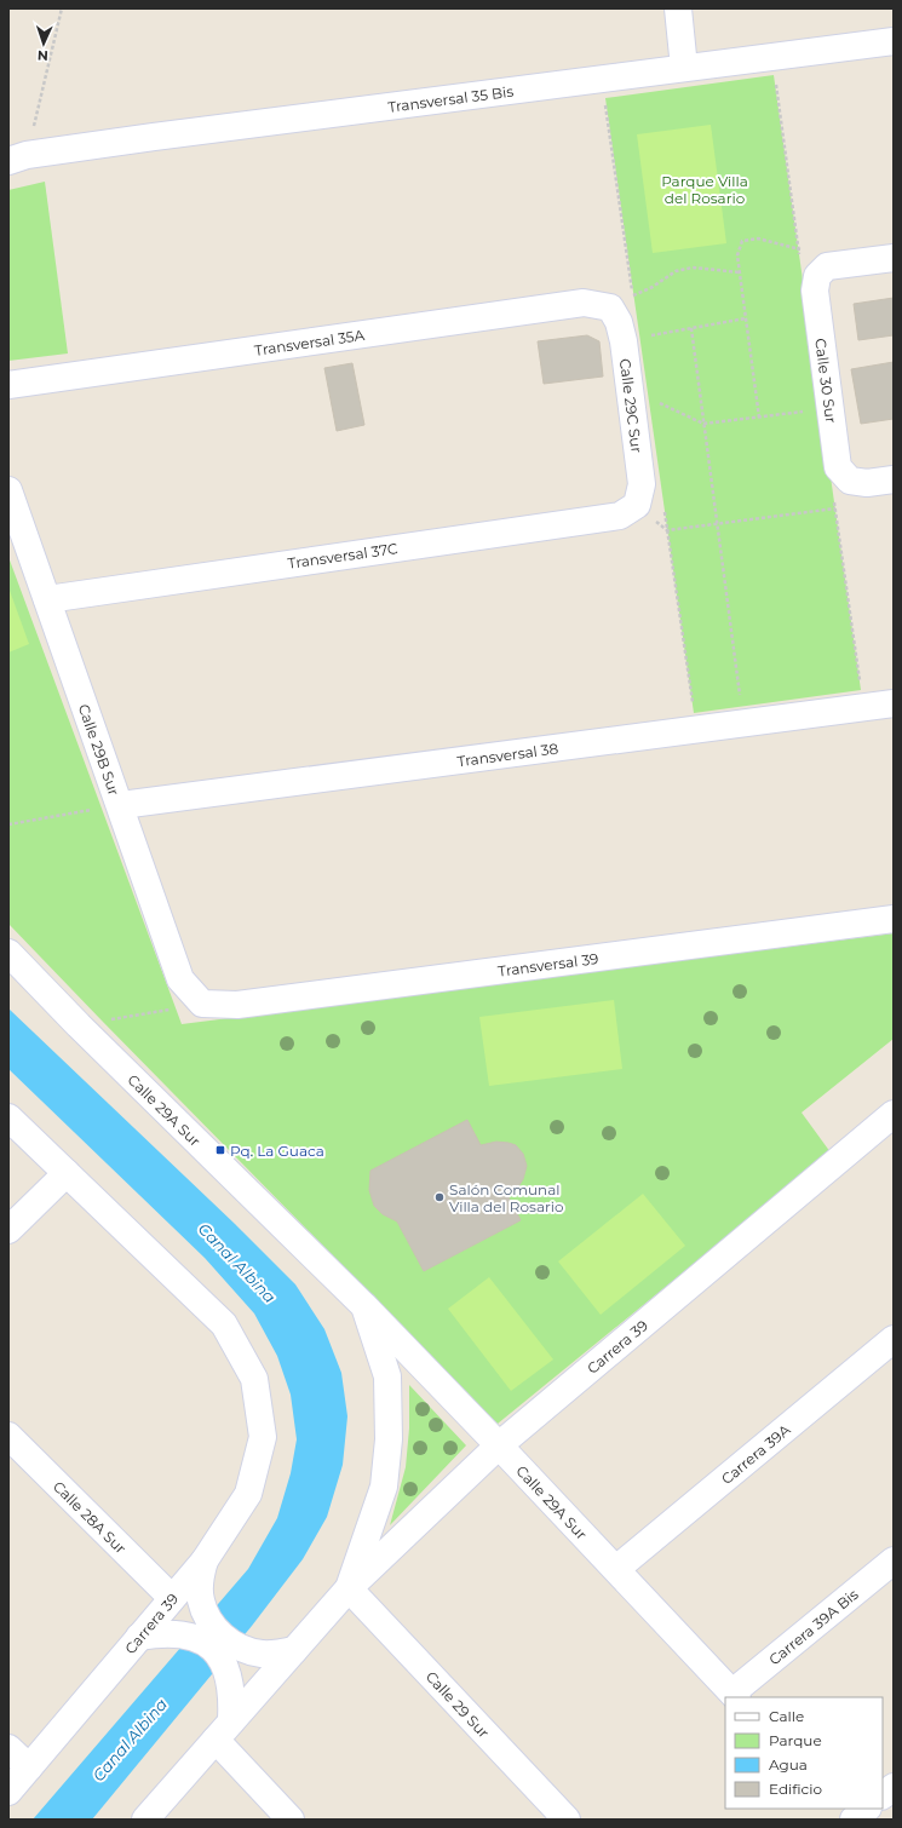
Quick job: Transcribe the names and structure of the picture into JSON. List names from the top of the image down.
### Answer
{
  "streets": {
    "street": [
      "Transversal 35 Bis",
      "Transversal 35A",
      "Calle 30 Sur",
      "Calle 29C Sur",
      "Transversal 37C",
      "Calle 29B Sur",
      "Transversal 38",
      "Transversal 39",
      "Calle 29A Sur",
      "Carrera 39",
      "Carrera 39A",
      "Calle 28A Sur",
      "Carrera 39A Bis",
      "Calle 29 Sur"
    ]
  },
  "crossings": [
    ["Transversal 35A", "Calle 29C Sur"],
    ["Calle 29C Sur", "Transversal 37C"],
    ["Transversal 37C", "Calle 29B Sur"],
    ["Calle 29B Sur", "Transversal 38"],
    ["Calle 29B Sur", "Transversal 39"],
    ["Calle 29A Sur", "Carrera 39"],
    ["Calle 29A Sur", "Carrera 39A"],
    ["Calle 29A Sur", "Carrera 39A Bis"],
    ["Carrera 39", "Calle 28A Sur"],
    ["Carrera 39", "Calle 29 Sur"]
  ],
  "water": ["Canal Albina"],
  "parks": ["Parque Villa del Rosario"],
  "places": {
    "transit": ["Pq. La Guaca"],
    "other": ["Salón Comunal Villa del Rosario"]
  },
  "legend": [
    "Calle",
    "Parque",
    "Agua",
    "Edificio"
  ],
  "north": "bottom"
}
